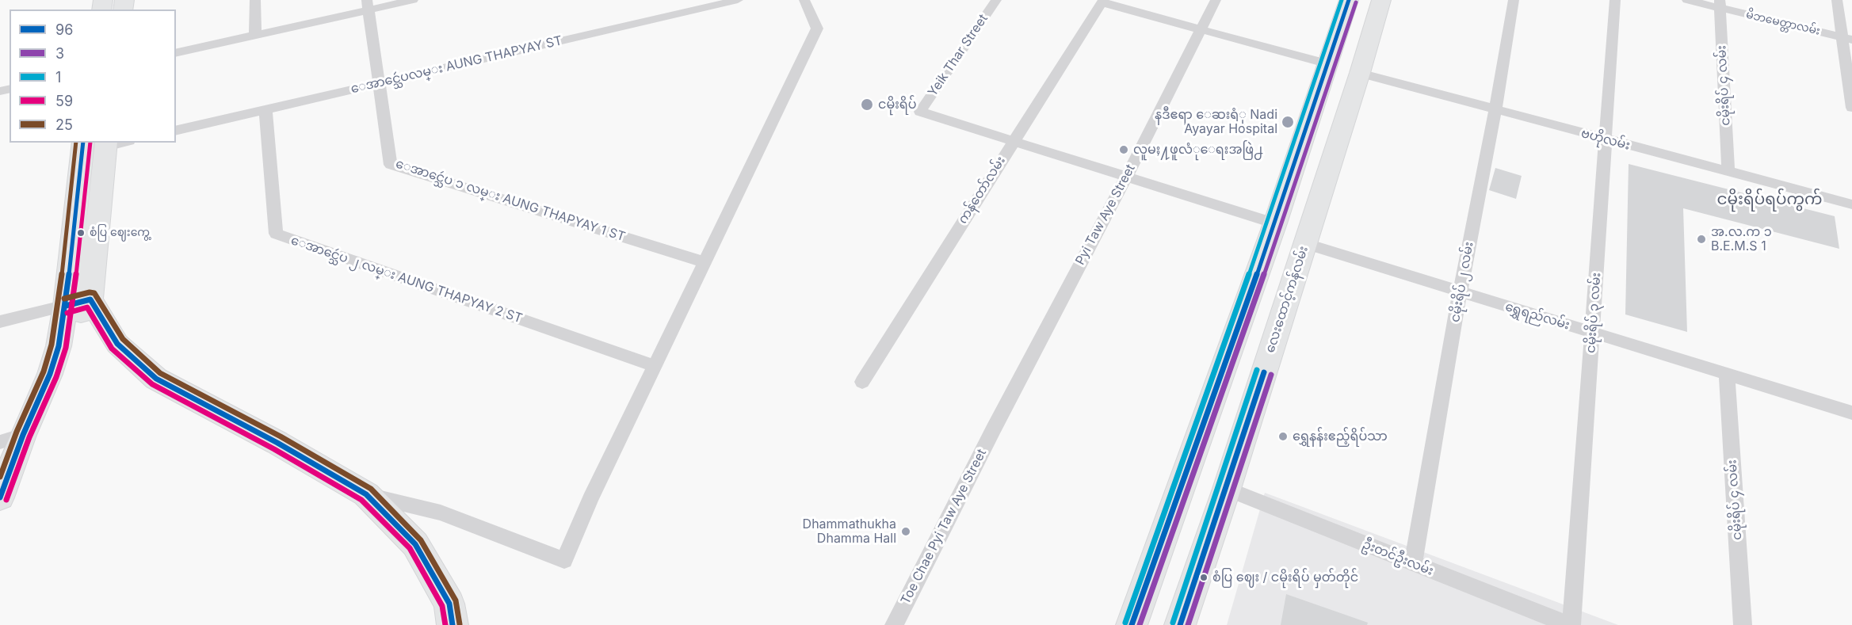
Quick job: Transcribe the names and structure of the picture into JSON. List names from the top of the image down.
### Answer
{
  "streets": {
    "main road": ["လေးထောင့်ကန်လမ်း"],
    "street": [
      "မိဘမေတ္တာလမ်း",
      "Yeik Thar Street",
      "ေအာင္သေဴပလမ္း AUNG THAPYAY ST",
      "ငမိုးရိပ် ၄ လမ်း",
      "ဗဟိုလမ်း",
      "ကန်တော်လမ်း",
      "ေအာင္သေဴပ ၁ လမ္း AUNG THAPYAY 1 ST",
      "Pyi Taw Aye Street",
      "ေအာင္သေဴပ ၂ လမ္း AUNG THAPYAY 2 ST",
      "ငမိုးရိပ် ၂ လမ်း",
      "ငမိုးရိပ် ၃ လမ်း",
      "ရွှေရည်လမ်း",
      "Toe Chae Pyi Taw Aye Street",
      "ဦးတင်ဦးလမ်း"
    ]
  },
  "crossings": [
    ["မိဘမေတ္တာလမ်း", "ငမိုးရိပ် ၄ လမ်း"],
    ["Yeik Thar Street", "ကန်တော်လမ်း"],
    ["ေအာင္သေဴပလမ္း AUNG THAPYAY ST", "ေအာင္သေဴပ ၁ လမ္း AUNG THAPYAY 1 ST"],
    ["ေအာင္သေဴပလမ္း AUNG THAPYAY ST", "ေအာင္သေဴပ ၂ လမ္း AUNG THAPYAY 2 ST"],
    ["ငမိုးရိပ် ၄ လမ်း", "ဗဟိုလမ်း"],
    ["ငမိုးရိပ် ၄ လမ်း", "ရွှေရည်လမ်း"],
    ["ဗဟိုလမ်း", "ငမိုးရိပ် ၂ လမ်း"],
    ["ဗဟိုလမ်း", "လေးထောင့်ကန်လမ်း"],
    ["ဗဟိုလမ်း", "ငမိုးရိပ် ၃ လမ်း"],
    ["Pyi Taw Aye Street", "Toe Chae Pyi Taw Aye Street"],
    ["ငမိုးရိပ် ၂ လမ်း", "ရွှေရည်လမ်း"],
    ["ငမိုးရိပ် ၂ လမ်း", "ဦးတင်ဦးလမ်း"],
    ["လေးထောင့်ကန်လမ်း", "ရွှေရည်လမ်း"],
    ["လေးထောင့်ကန်လမ်း", "ဦးတင်ဦးလမ်း"],
    ["ငမိုးရိပ် ၃ လမ်း", "ရွှေရည်လမ်း"],
    ["ငမိုးရိပ် ၃ လမ်း", "ဦးတင်ဦးလမ်း"]
  ],
  "districts": ["ငမိုးရိပ်ရပ်ကွက်"],
  "places": [
    "ငမိုးရိပ်",
    "နဒီဧရာ ေဆးရံု Nadi Ayayar Hospital",
    "လူမႈ႔ဖူလံုေရးအဖြဲ႕",
    "စံပြ ဈေးကွေ့",
    "အ.လ.က ၁ B.E.M.S 1",
    "ရွှေနန်းဧည့်ရိပ်သာ",
    "Dhammathukha Dhamma Hall",
    "စံပြ ဈေး / ငမိုးရိပ် မှတ်တိုင်"
  ],
  "lines": [
    "transit line 96",
    "transit line 1",
    "transit line 3",
    "transit line 59",
    "transit line 25"
  ],
  "legend": [
    "96",
    "3",
    "1",
    "59",
    "25"
  ]
}
